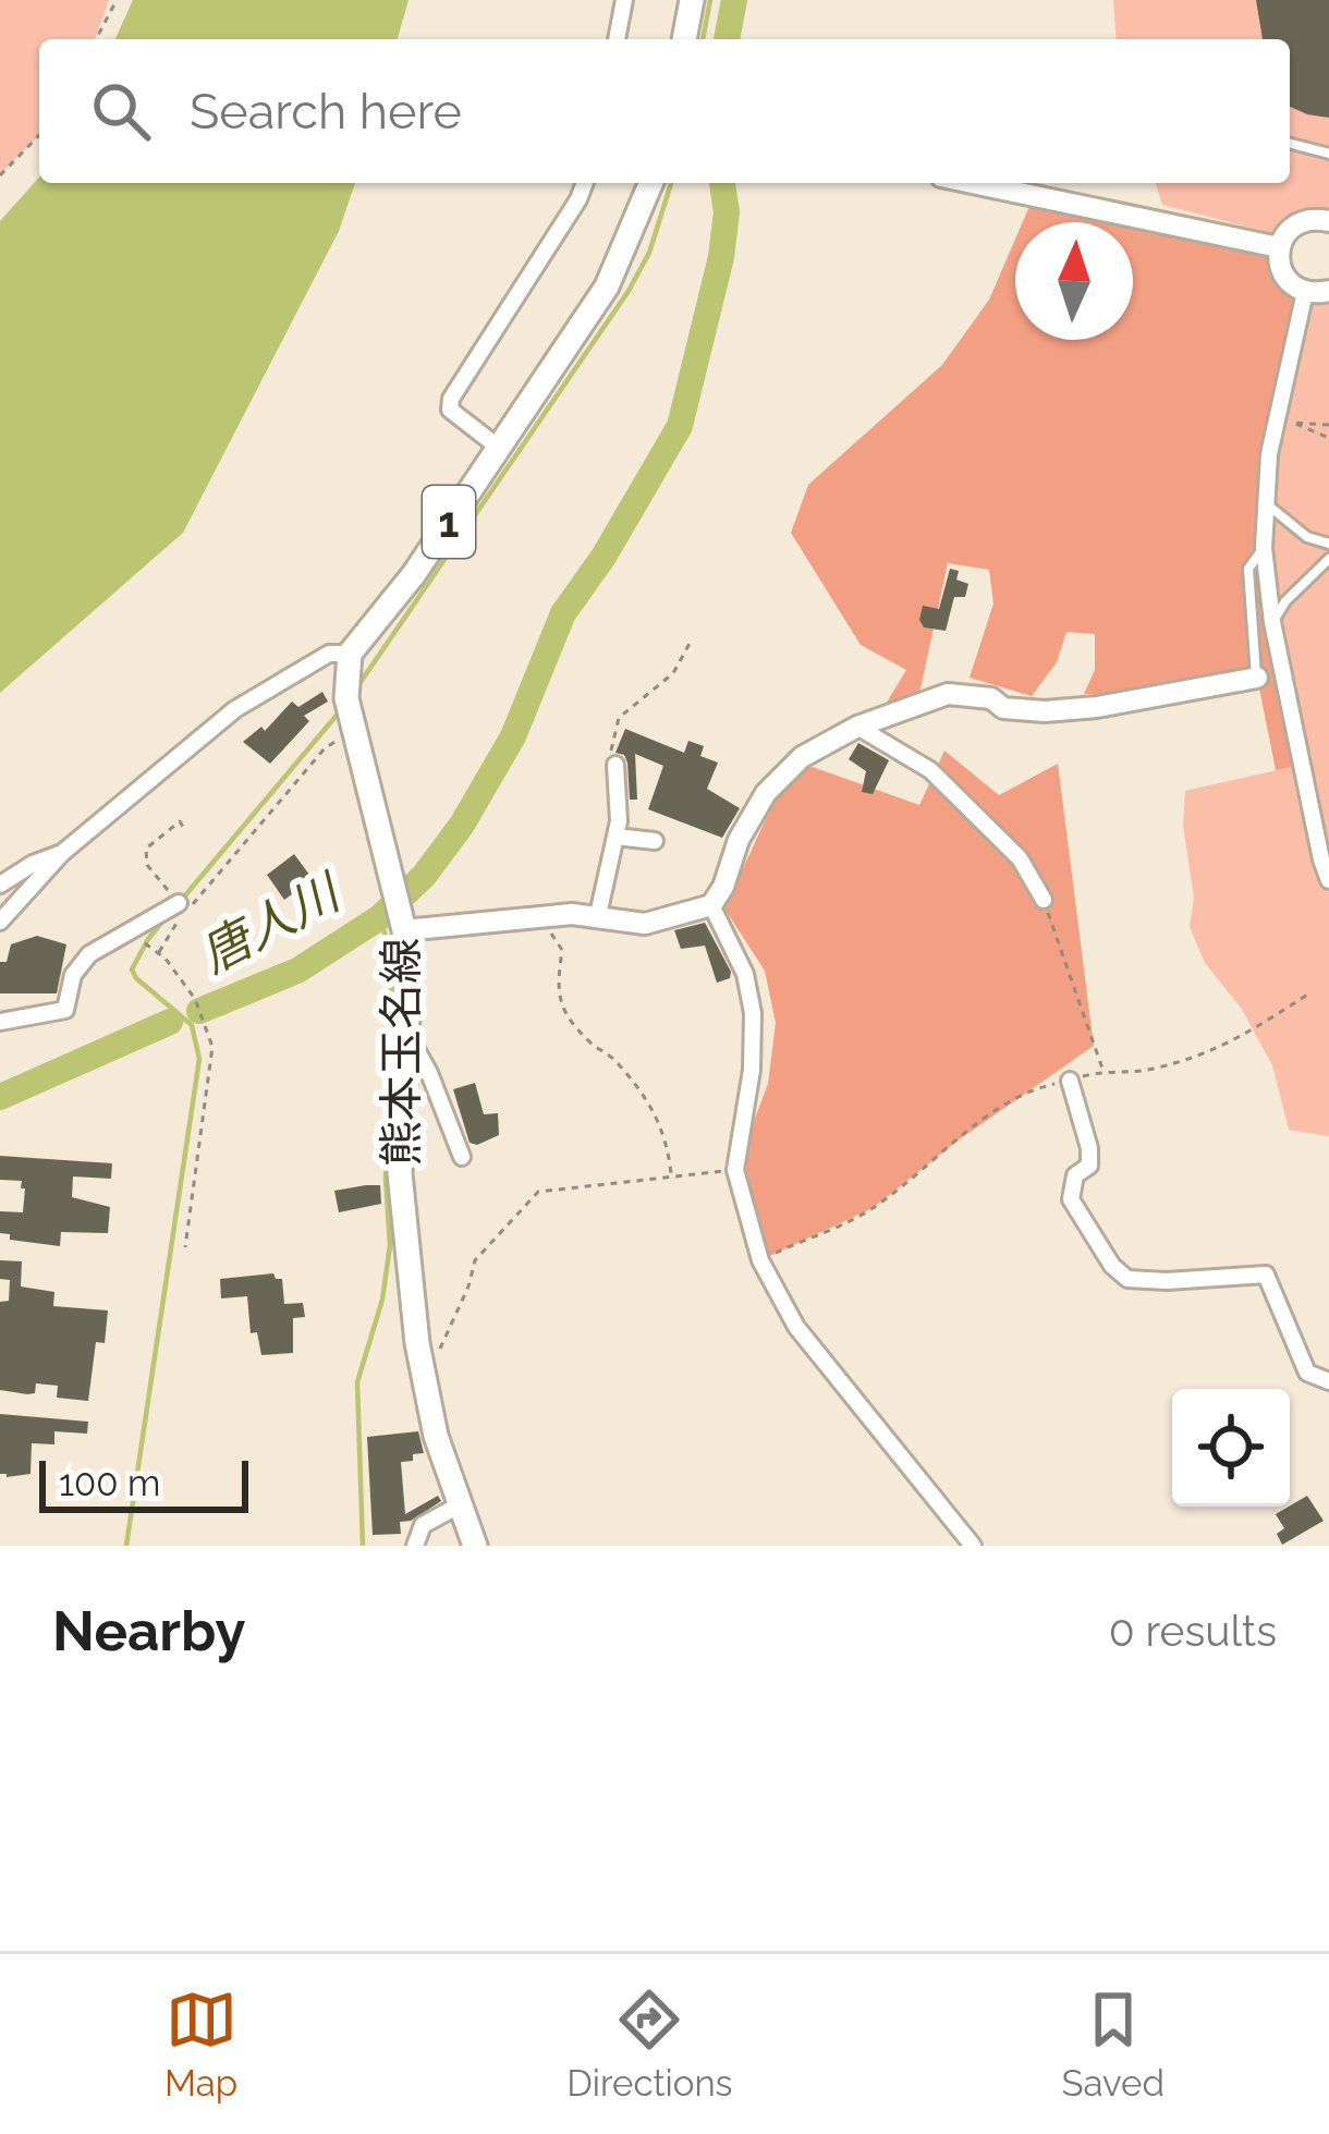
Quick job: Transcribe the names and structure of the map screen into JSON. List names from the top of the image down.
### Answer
{
  "streets": {
    "main road": ["1", "熊本玉名線"]
  },
  "crossings": [
    ["1", "熊本玉名線"]
  ],
  "water": ["唐人川"],
  "scale_bar": "100 m",
  "north": "top",
  "page": {
    "search": "Search here",
    "scale": "100 m",
    "heading": ["Nearby", "0 results"],
    "nav": ["Map", "Directions", "Saved"]
  }
}
